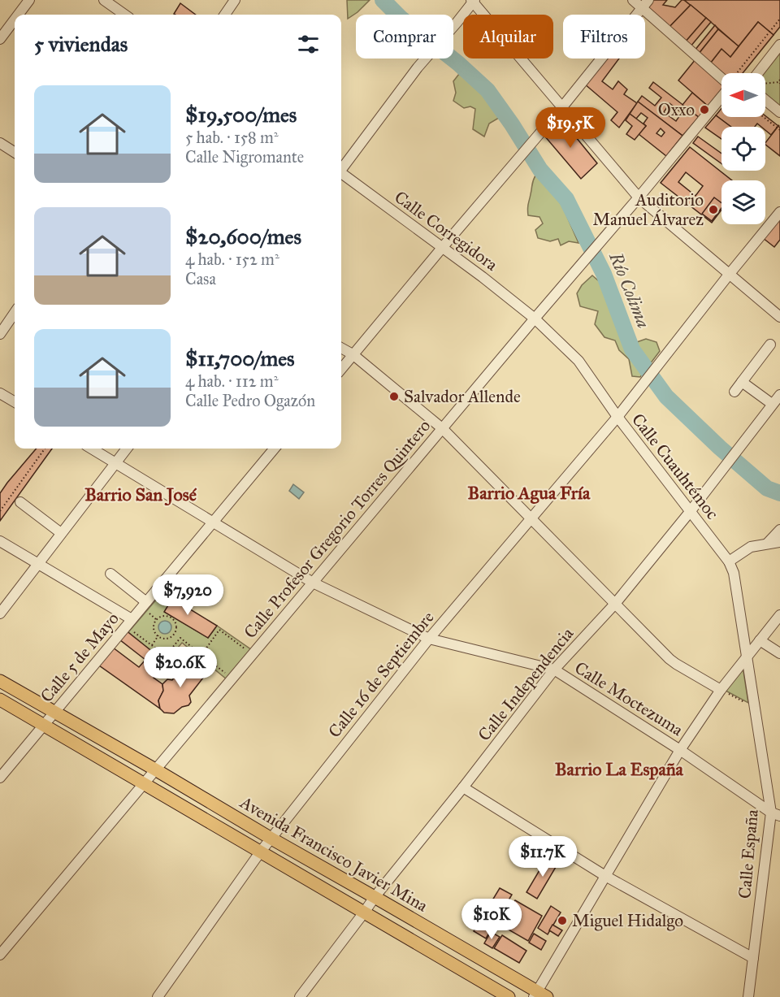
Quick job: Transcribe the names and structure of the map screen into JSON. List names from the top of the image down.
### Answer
{
  "streets": {
    "main road": ["Avenida Francisco Javier Mina"],
    "street": [
      "Calle Corregidora",
      "Calle Cuauhtémoc",
      "Calle Profesor Gregorio Torres Quintero",
      "Calle 5 de Mayo",
      "Calle 16 de Septiembre",
      "Calle Independencia",
      "Calle Moctezuma",
      "Calle España"
    ]
  },
  "crossings": [
    ["Calle Corregidora", "Calle Cuauhtémoc"],
    ["Calle Corregidora", "Calle Profesor Gregorio Torres Quintero"],
    ["Calle Cuauhtémoc", "Calle Profesor Gregorio Torres Quintero"],
    ["Calle Cuauhtémoc", "Calle 16 de Septiembre"],
    ["Calle Cuauhtémoc", "Calle Independencia"],
    ["Calle Cuauhtémoc", "Calle España"],
    ["Calle Profesor Gregorio Torres Quintero", "Calle Moctezuma"],
    ["Calle Profesor Gregorio Torres Quintero", "Avenida Francisco Javier Mina"],
    ["Calle 5 de Mayo", "Calle Moctezuma"],
    ["Calle 5 de Mayo", "Avenida Francisco Javier Mina"],
    ["Calle 16 de Septiembre", "Calle Moctezuma"],
    ["Calle 16 de Septiembre", "Avenida Francisco Javier Mina"],
    ["Calle Independencia", "Calle Moctezuma"],
    ["Calle Independencia", "Avenida Francisco Javier Mina"],
    ["Calle Moctezuma", "Calle España"]
  ],
  "districts": ["Barrio Agua Fría", "Barrio San José", "Barrio La España"],
  "water": ["Río Colima"],
  "places": [
    "Oxxo",
    "Auditorio Manuel Álvarez",
    "Salvador Allende",
    "Miguel Hidalgo"
  ],
  "north": "left",
  "page": {
    "chip": ["Comprar", "Alquilar", "Filtros"],
    "heading": "5 viviendas",
    "list": [
      {
        "name": "$19,500/mes",
        "note": "5 hab. · 158 m² · Calle Nigromante"
      },
      {
        "name": "$20,600/mes",
        "note": "4 hab. · 152 m² · Casa"
      },
      {
        "name": "$11,700/mes",
        "note": "4 hab. · 112 m² · Calle Pedro Ogazón"
      }
    ],
    "price": [
      "$19.5K",
      "$7,920",
      "$20.6K",
      "$11.7K",
      "$10K"
    ]
  }
}
